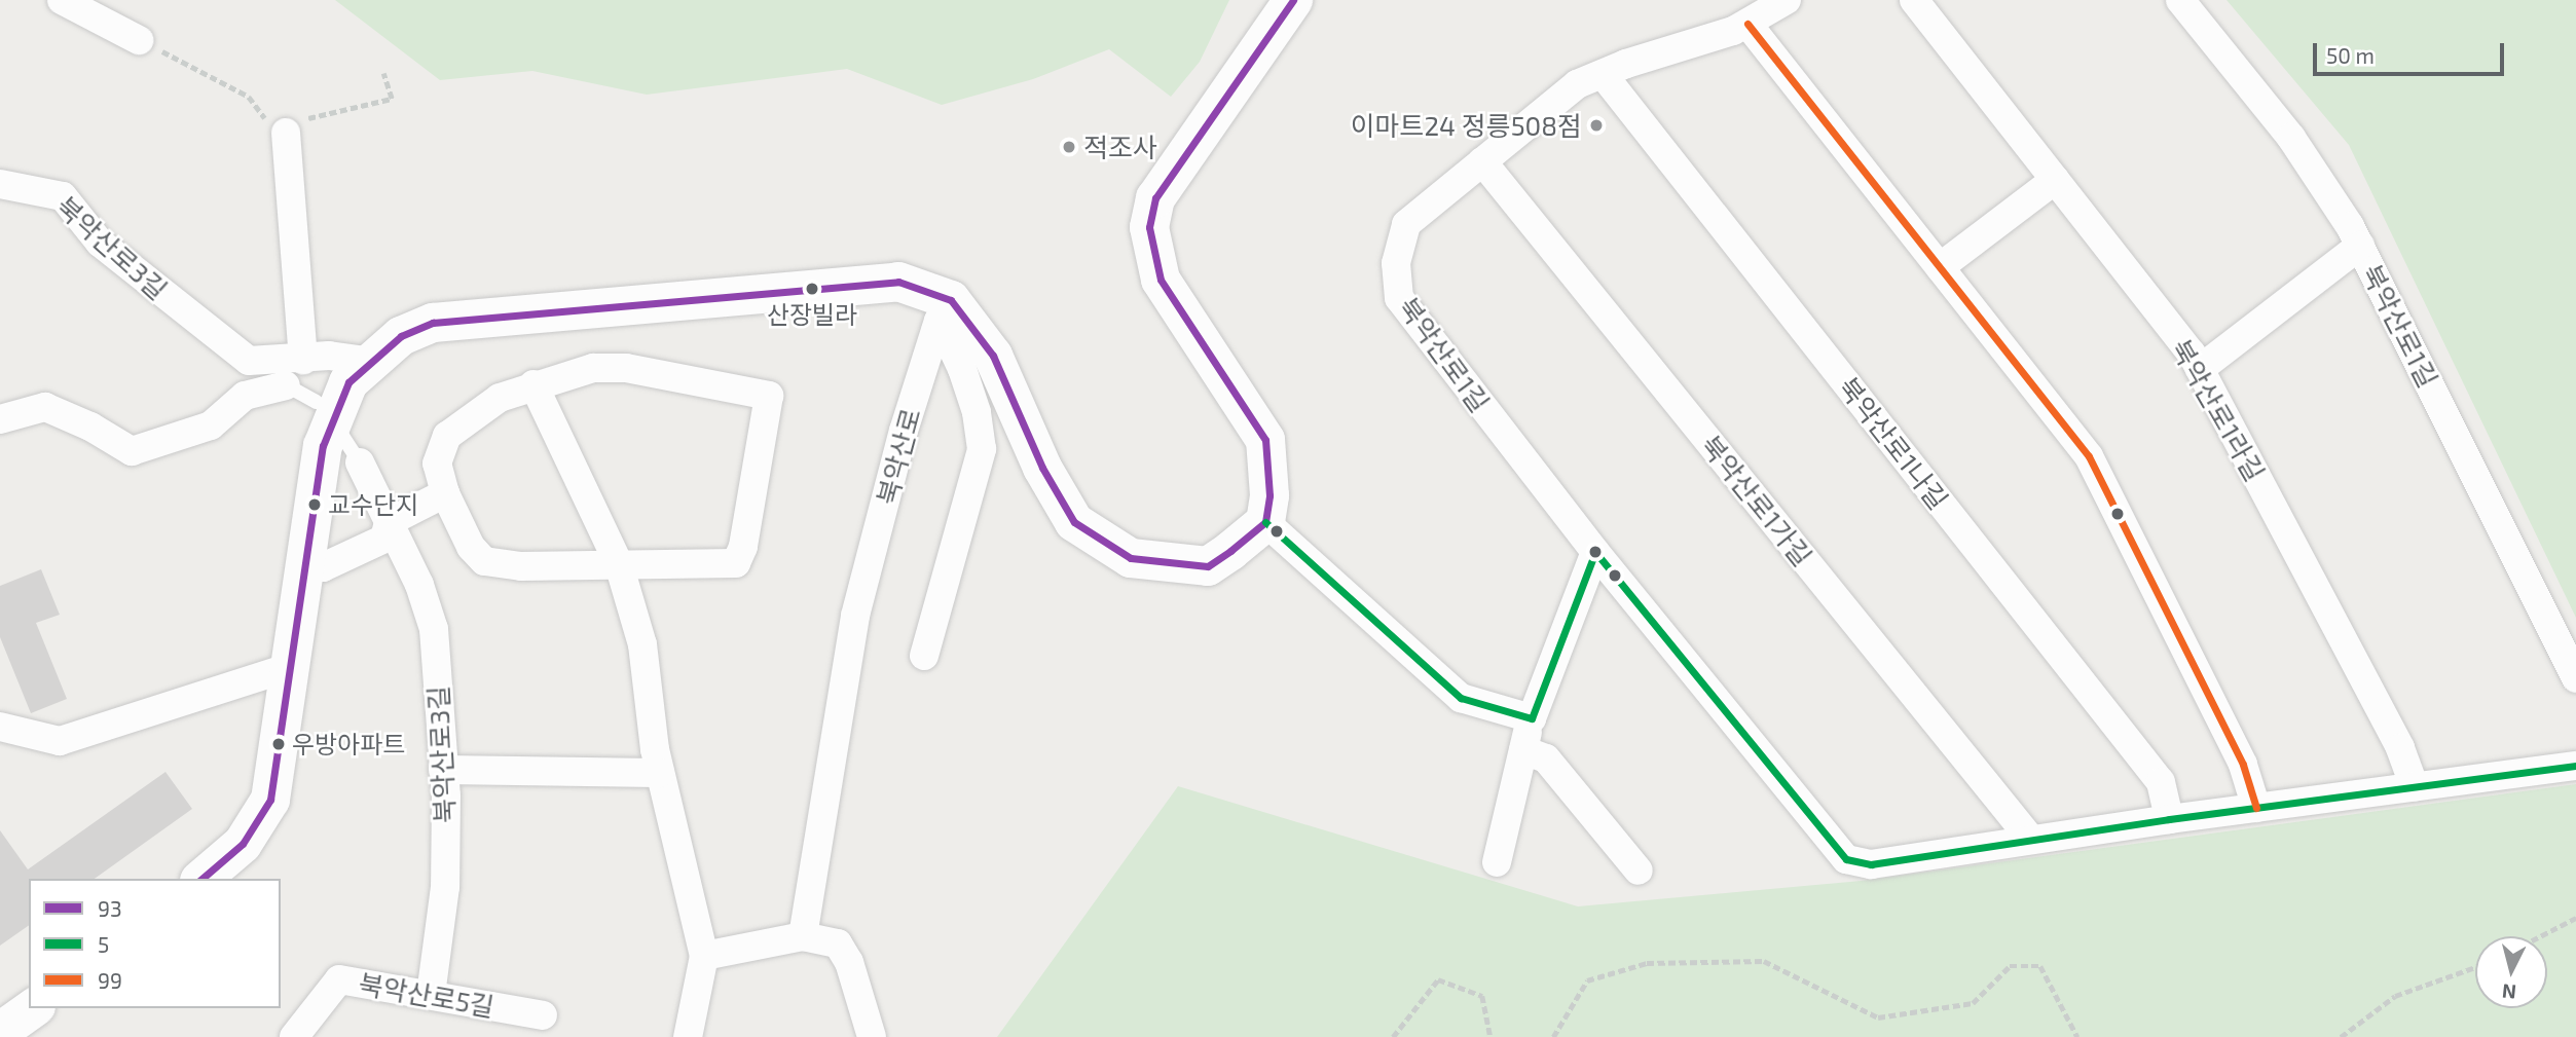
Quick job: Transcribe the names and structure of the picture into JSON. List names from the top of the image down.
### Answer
{
  "streets": {
    "street": [
      "북악산로3길",
      "북악산로1길",
      "북악산로1라길",
      "북악산로1나길",
      "북악산로",
      "북악산로1가길",
      "북악산로5길"
    ]
  },
  "crossings": [
    ["북악산로3길", "북악산로5길"],
    ["북악산로1길", "북악산로1라길"],
    ["북악산로1길", "북악산로1나길"],
    ["북악산로1길", "북악산로1가길"]
  ],
  "places": [
    "이마트24 정릉508점",
    "적조사",
    "산장빌라",
    "교수단지",
    "우방아파트"
  ],
  "lines": ["transit line 93", "transit line 99", "transit line 5"],
  "legend": ["93", "5", "99"],
  "scale_bar": "50 m",
  "north": "bottom"
}
